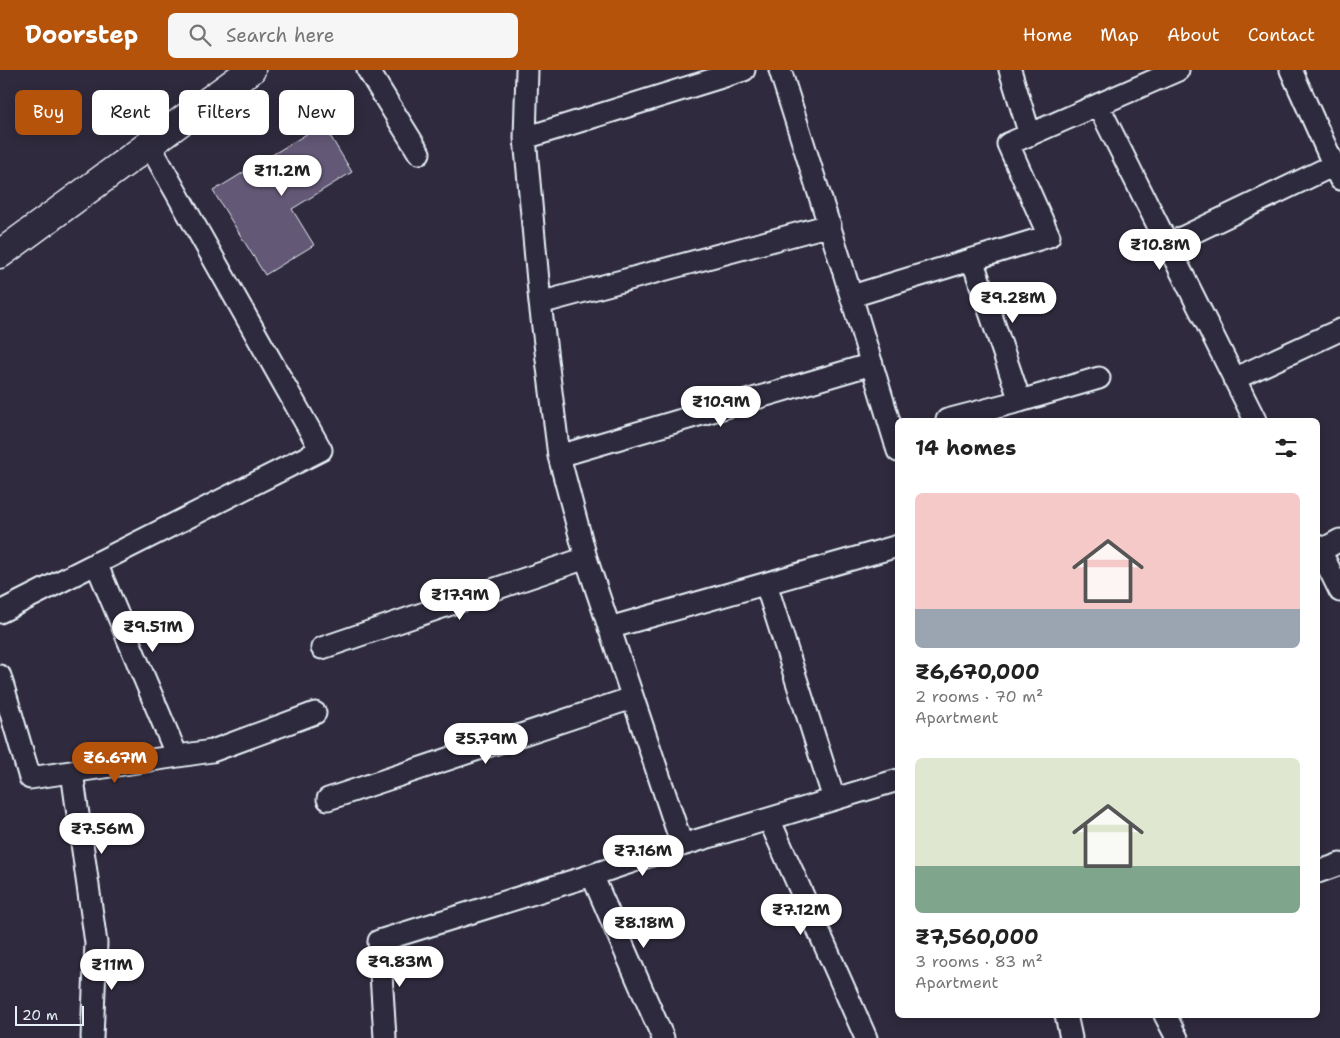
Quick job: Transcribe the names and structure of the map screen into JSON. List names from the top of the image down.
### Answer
{
  "scale_bar": "20 m",
  "page": {
    "header": "Doorstep",
    "search": "Search here",
    "nav": [
      "Home",
      "Map",
      "About",
      "Contact"
    ],
    "chip": [
      "Buy",
      "Rent",
      "Filters",
      "New"
    ],
    "price": [
      "₹11.2M",
      "₹10.8M",
      "₹9.28M",
      "₹10.9M",
      "₹17.9M",
      "₹9.51M",
      "₹5.79M",
      "₹6.67M",
      "₹7.56M",
      "₹7.16M",
      "₹7.12M",
      "₹8.18M",
      "₹9.83M",
      "₹11M"
    ],
    "heading": "14 homes",
    "list": [
      {
        "name": "₹6,670,000",
        "note": "2 rooms · 70 m² · Apartment"
      },
      {
        "name": "₹7,560,000",
        "note": "3 rooms · 83 m² · Apartment"
      }
    ],
    "scale": "20 m"
  }
}
